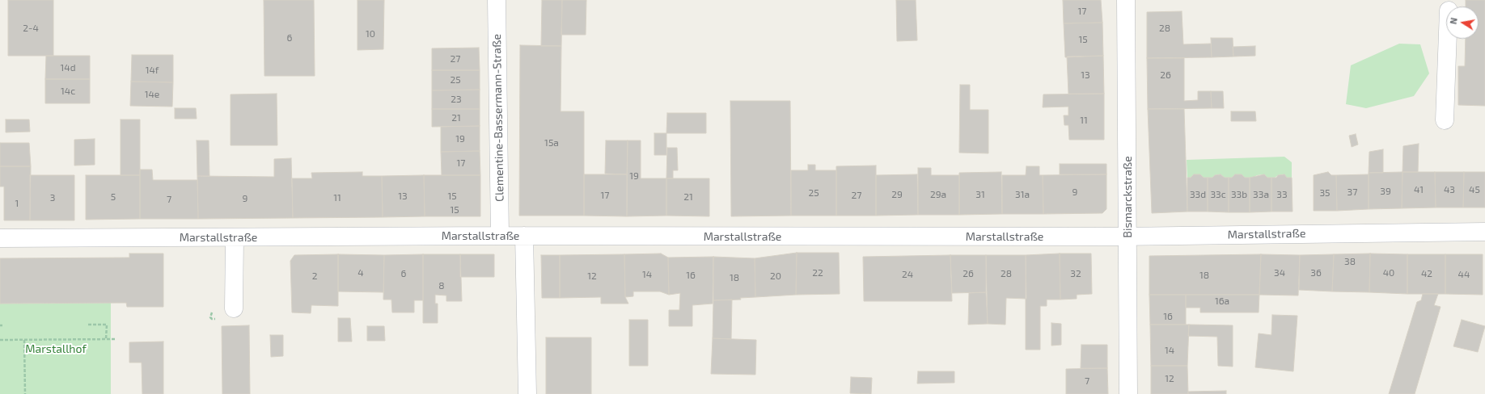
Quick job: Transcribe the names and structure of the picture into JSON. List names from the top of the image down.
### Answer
{
  "streets": {
    "street": ["Clementine-Bassermann-Straße", "Bismarckstraße", "Marstallstraße"]
  },
  "crossings": [
    ["Clementine-Bassermann-Straße", "Marstallstraße"],
    ["Bismarckstraße", "Marstallstraße"]
  ],
  "parks": ["Marstallhof"],
  "house_numbers": [
    "17",
    "2-4",
    "28",
    "10",
    "6",
    "15",
    "27",
    "14d",
    "14f",
    "13",
    "26",
    "25",
    "14c",
    "14e",
    "23",
    "21",
    "11",
    "19",
    "15a",
    "17",
    "19",
    "41",
    "43",
    "45",
    "39",
    "9",
    "37",
    "25",
    "35",
    "29",
    "29a",
    "31",
    "31a",
    "33d",
    "33c",
    "33b",
    "33a",
    "33",
    "17",
    "27",
    "13",
    "15",
    "5",
    "21",
    "3",
    "11",
    "9",
    "7",
    "1",
    "15",
    "38",
    "4",
    "22",
    "34",
    "36",
    "40",
    "6",
    "26",
    "28",
    "32",
    "42",
    "14",
    "24",
    "44",
    "16",
    "18",
    "2",
    "12",
    "20",
    "18",
    "8",
    "16a",
    "16",
    "14",
    "12",
    "7"
  ],
  "north": "left"
}
